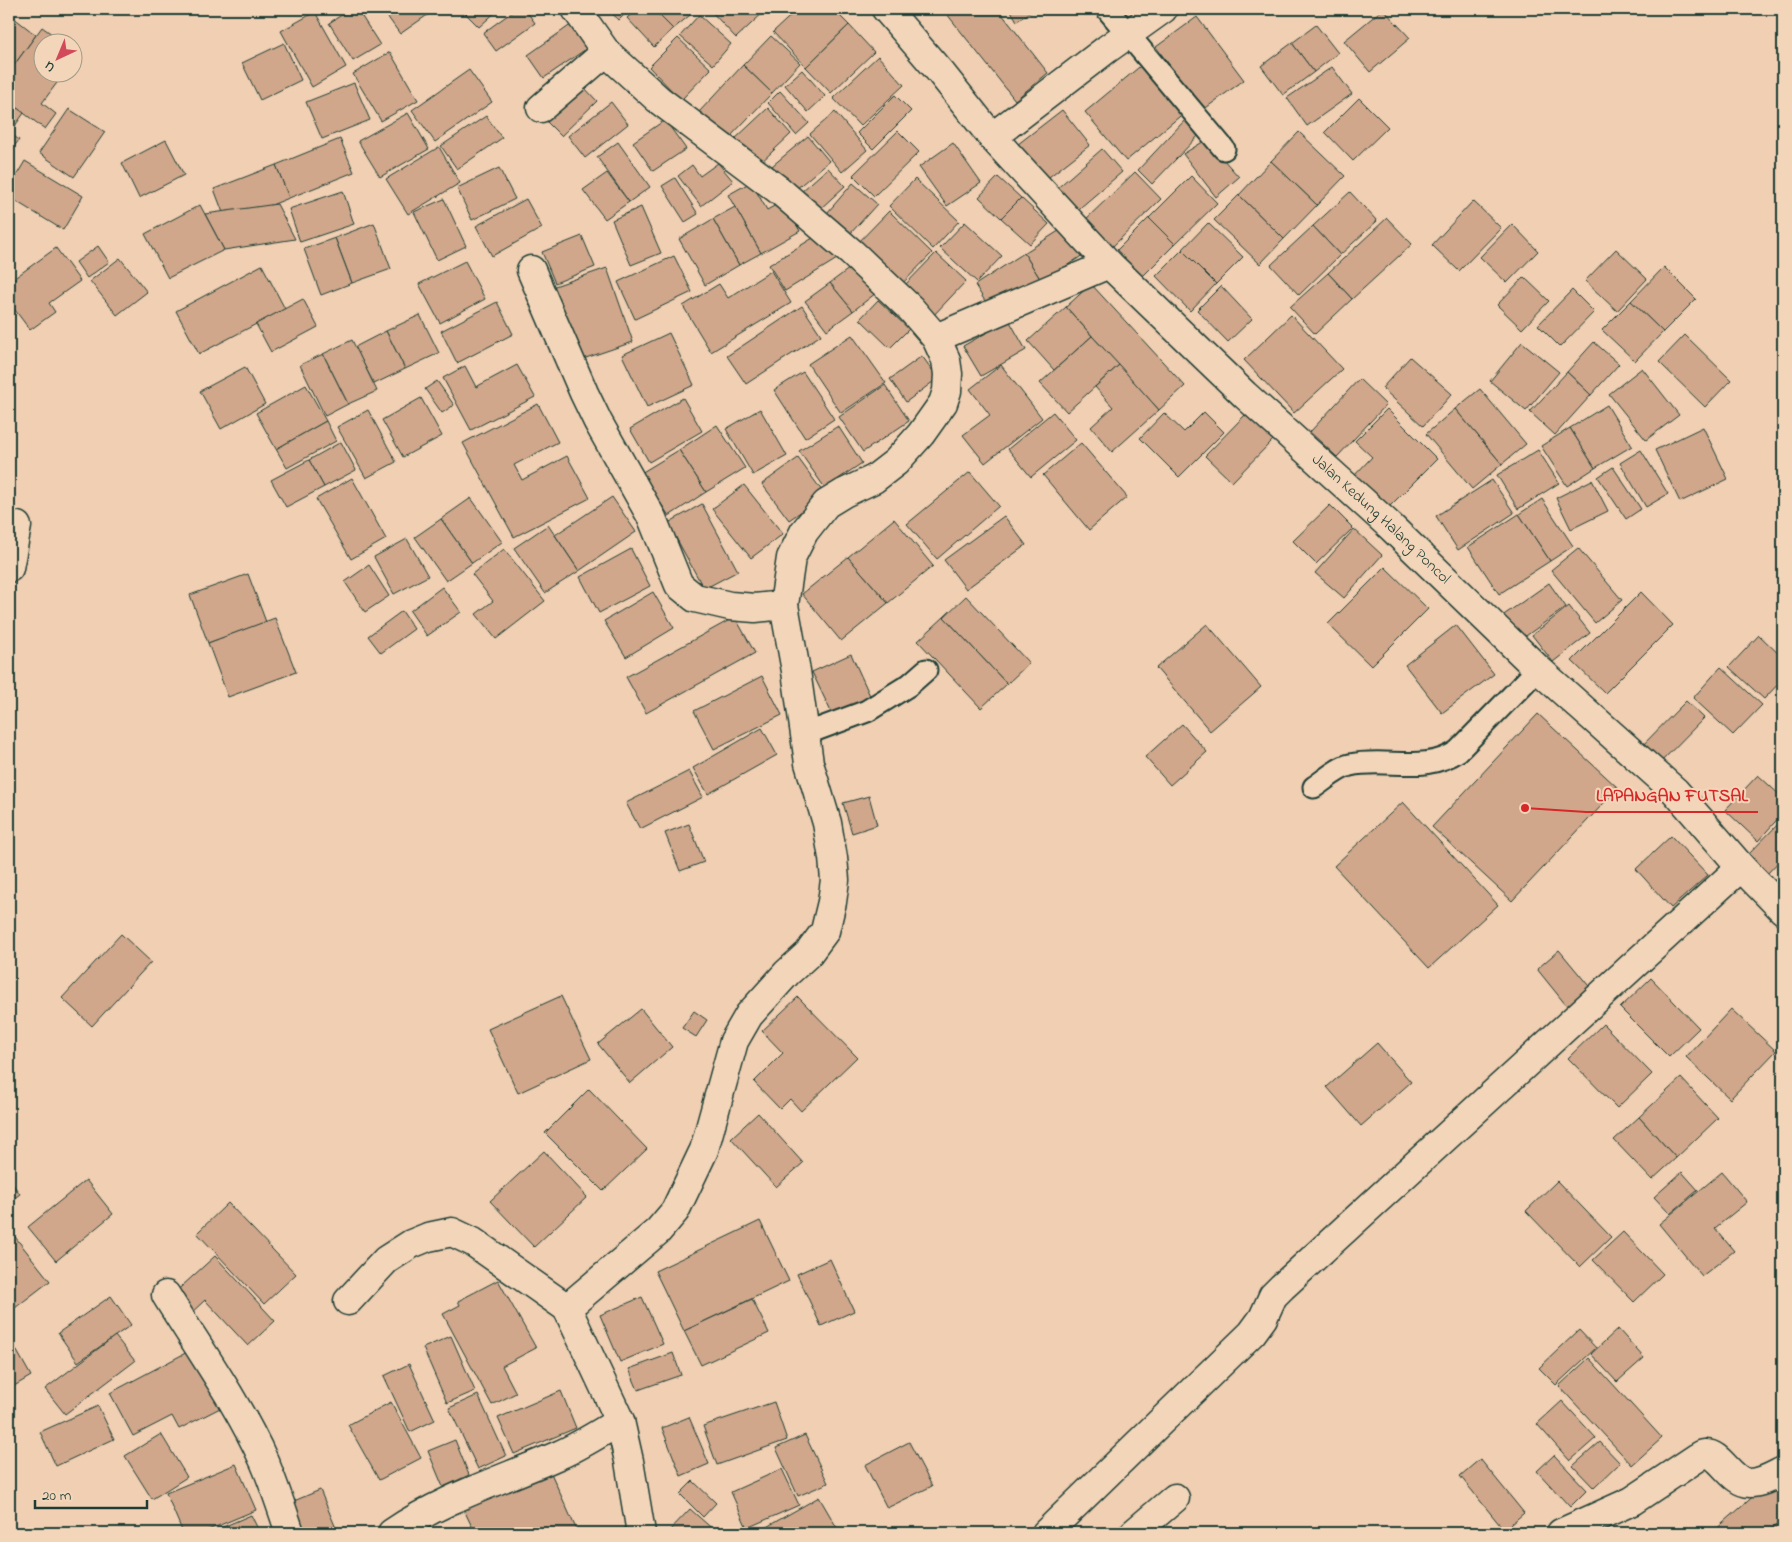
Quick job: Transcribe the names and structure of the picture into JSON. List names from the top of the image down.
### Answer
{
  "streets": {
    "street": ["Jalan Kedung Halang Poncol"]
  },
  "places": ["LAPANGAN FUTSAL"],
  "scale_bar": "20 m",
  "north": "bottom left"
}
